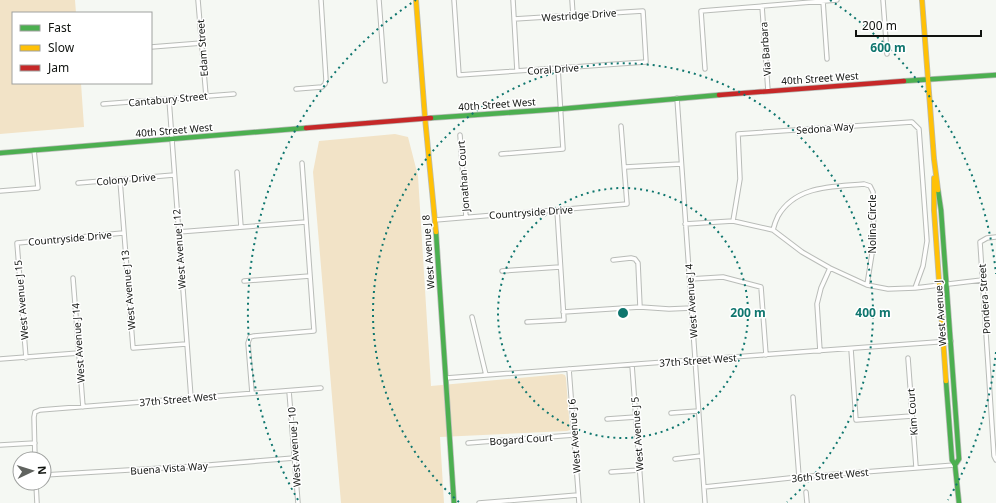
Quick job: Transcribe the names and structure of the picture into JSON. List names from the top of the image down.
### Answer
{
  "streets": {
    "main road": ["40th Street West", "West Avenue J 8", "West Avenue J"],
    "street": [
      "Westridge Drive",
      "Edam Street",
      "Via Barbara",
      "Coral Drive",
      "Cantabury Street",
      "Sedona Way",
      "Jonathan Court",
      "Colony Drive",
      "Countryside Drive",
      "Nolina Circle",
      "West Avenue J 12",
      "West Avenue J 13",
      "Pondera Street",
      "West Avenue J 15",
      "West Avenue J 4",
      "West Avenue J 14",
      "37th Street West",
      "Kim Court",
      "West Avenue J 5",
      "West Avenue J 6",
      "Bogard Court",
      "West Avenue J 10",
      "Buena Vista Way",
      "36th Street West"
    ]
  },
  "crossings": [
    ["Westridge Drive", "Coral Drive"],
    ["Edam Street", "Cantabury Street"],
    ["Via Barbara", "40th Street West"],
    ["40th Street West", "West Avenue J 12"],
    ["40th Street West", "West Avenue J 8"],
    ["40th Street West", "West Avenue J 4"],
    ["40th Street West", "West Avenue J"],
    ["Cantabury Street", "West Avenue J 12"],
    ["Sedona Way", "West Avenue J"],
    ["Jonathan Court", "Countryside Drive"],
    ["Colony Drive", "West Avenue J 12"],
    ["Colony Drive", "West Avenue J 13"],
    ["Countryside Drive", "West Avenue J 8"],
    ["Countryside Drive", "West Avenue J 13"],
    ["Countryside Drive", "West Avenue J 15"],
    ["West Avenue J 12", "West Avenue J 13"],
    ["West Avenue J 12", "37th Street West"],
    ["West Avenue J 8", "37th Street West"],
    ["West Avenue J 4", "37th Street West"],
    ["West Avenue J 4", "36th Street West"],
    ["West Avenue J", "37th Street West"],
    ["West Avenue J", "36th Street West"],
    ["West Avenue J 14", "37th Street West"],
    ["37th Street West", "West Avenue J 5"],
    ["37th Street West", "West Avenue J 6"],
    ["37th Street West", "West Avenue J 10"],
    ["Kim Court", "36th Street West"],
    ["West Avenue J 6", "Bogard Court"],
    ["West Avenue J 10", "Buena Vista Way"]
  ],
  "legend": ["Fast", "Slow", "Jam"],
  "scale_bar": "200 m",
  "north": "right",
  "rings": ["600 m", "200 m", "400 m"]
}
